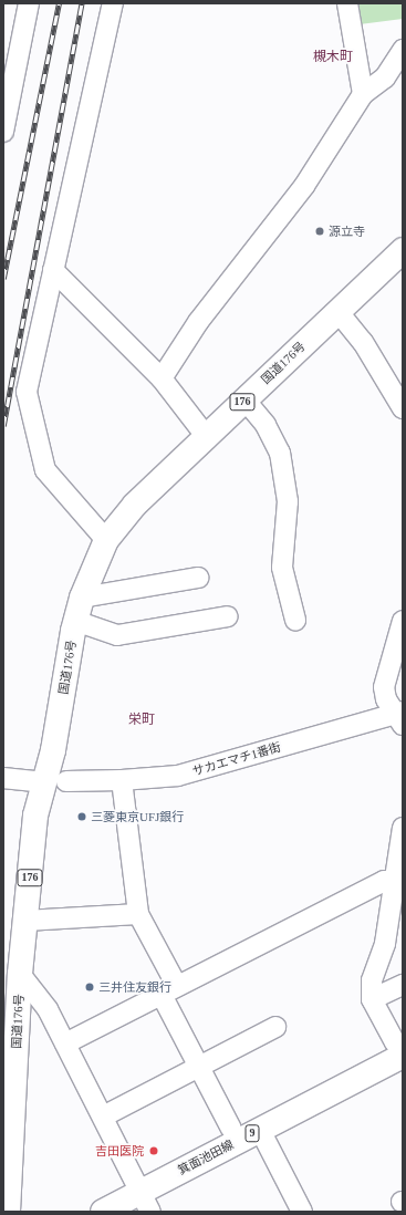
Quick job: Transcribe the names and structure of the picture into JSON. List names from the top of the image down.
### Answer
{
  "streets": {
    "main road": [
      "国道176号",
      "176",
      "9",
      "箕面池田線"
    ],
    "street": ["サカエマチ1番街"]
  },
  "crossings": [
    ["国道176号", "サカエマチ1番街"]
  ],
  "districts": ["槻木町", "栄町"],
  "places": [
    "源立寺",
    "三菱東京UFJ銀行",
    "三井住友銀行",
    "吉田医院"
  ]
}
